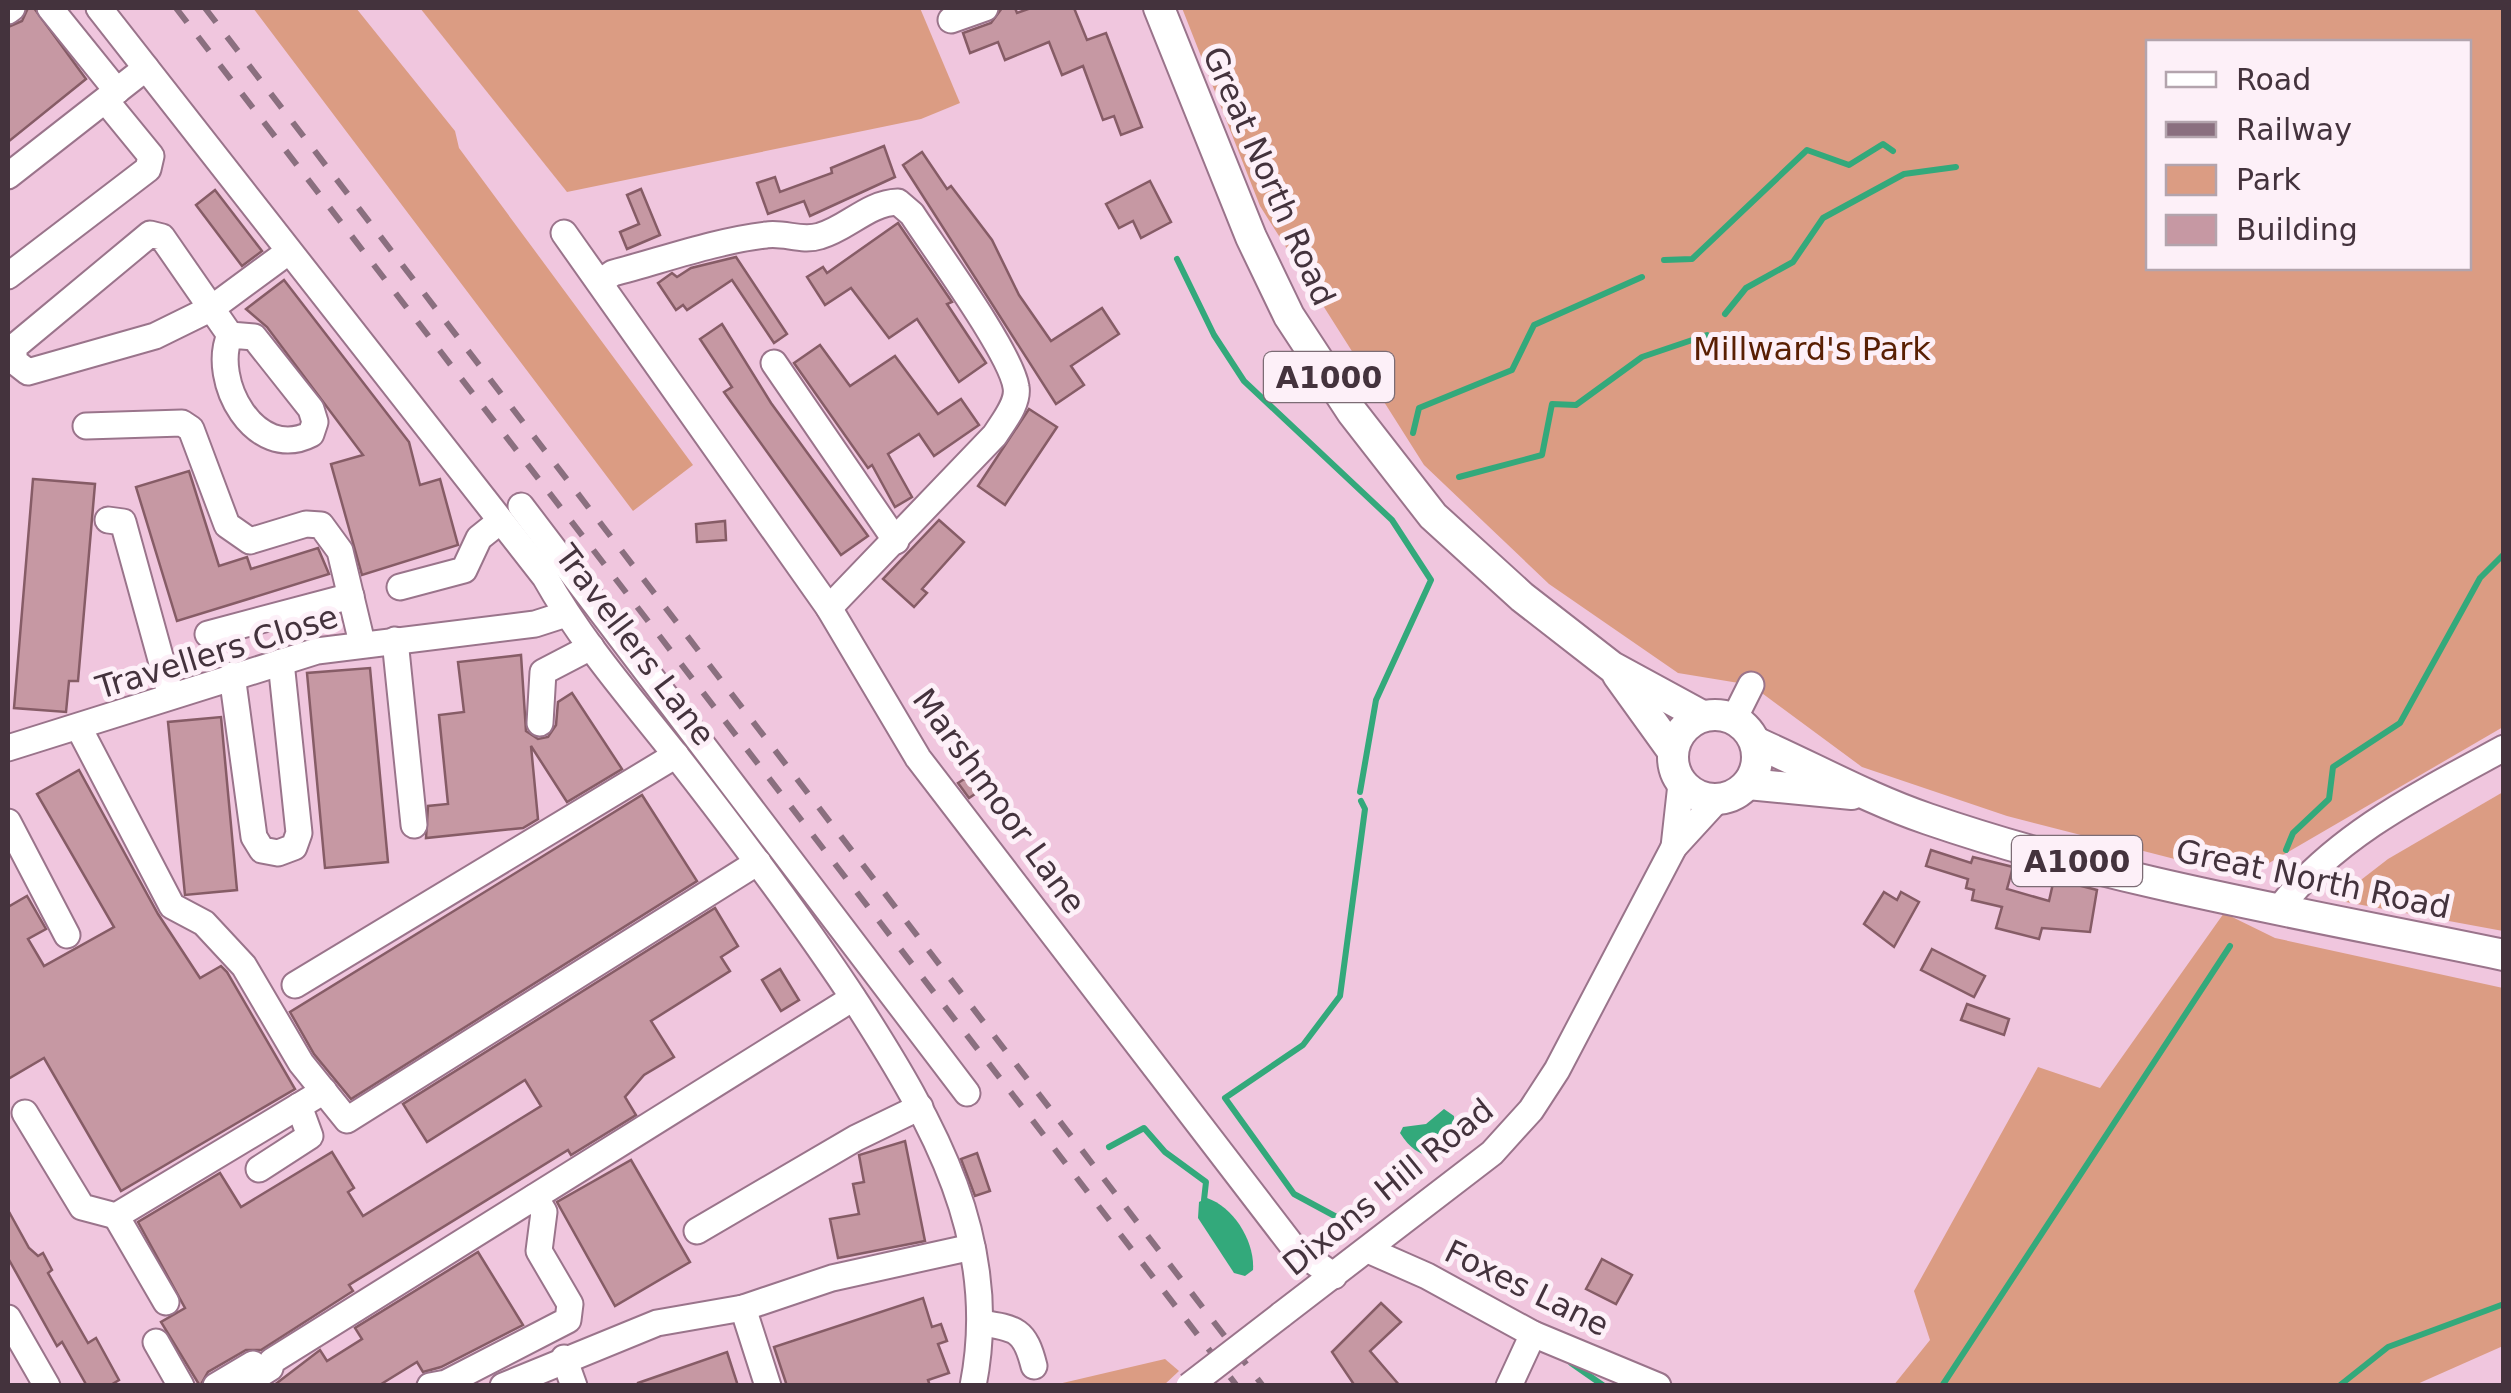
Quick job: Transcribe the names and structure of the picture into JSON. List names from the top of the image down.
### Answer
{
  "streets": {
    "main road": ["Great North Road", "A1000"],
    "street": [
      "Travellers Lane",
      "Travellers Close",
      "Marshmoor Lane",
      "Dixons Hill Road",
      "Foxes Lane"
    ]
  },
  "crossings": [
    ["Great North Road", "Dixons Hill Road"],
    ["Travellers Lane", "Travellers Close"],
    ["Marshmoor Lane", "Dixons Hill Road"],
    ["Dixons Hill Road", "Foxes Lane"]
  ],
  "parks": ["Millward's Park"],
  "legend": [
    "Road",
    "Railway",
    "Park",
    "Building"
  ]
}
